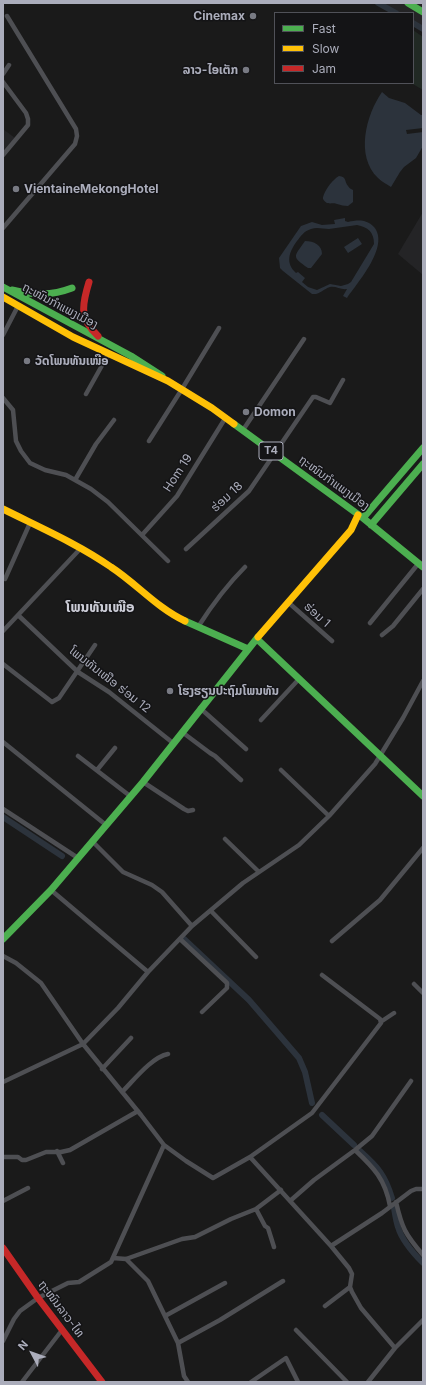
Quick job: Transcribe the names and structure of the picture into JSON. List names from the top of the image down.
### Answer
{
  "streets": {
    "street": [
      "ຖະໜົນກຳແພງເມືອງ",
      "T4",
      "Hom 19",
      "ຮ່ອມ 18",
      "ຮ່ອມ 1",
      "ໂພນທັນເໜືອ ຮ່ອມ 12",
      "ຖະໜົນລາວ-ໄທ"
    ]
  },
  "crossings": [
    ["ຖະໜົນກຳແພງເມືອງ", "Hom 19"],
    ["ຖະໜົນກຳແພງເມືອງ", "ຮ່ອມ 18"]
  ],
  "districts": ["ໂພນທັນເໜືອ"],
  "places": [
    "Cinemax",
    "ລາວ-ໄອເຕັກ",
    "VientaineMekongHotel",
    "ວັດໂພນທັນເໜືອ",
    "Domon",
    "ໂຮງຮຽນປະຖົມໂພນທັນ"
  ],
  "legend": ["Fast", "Slow", "Jam"],
  "north": "top left"
}
